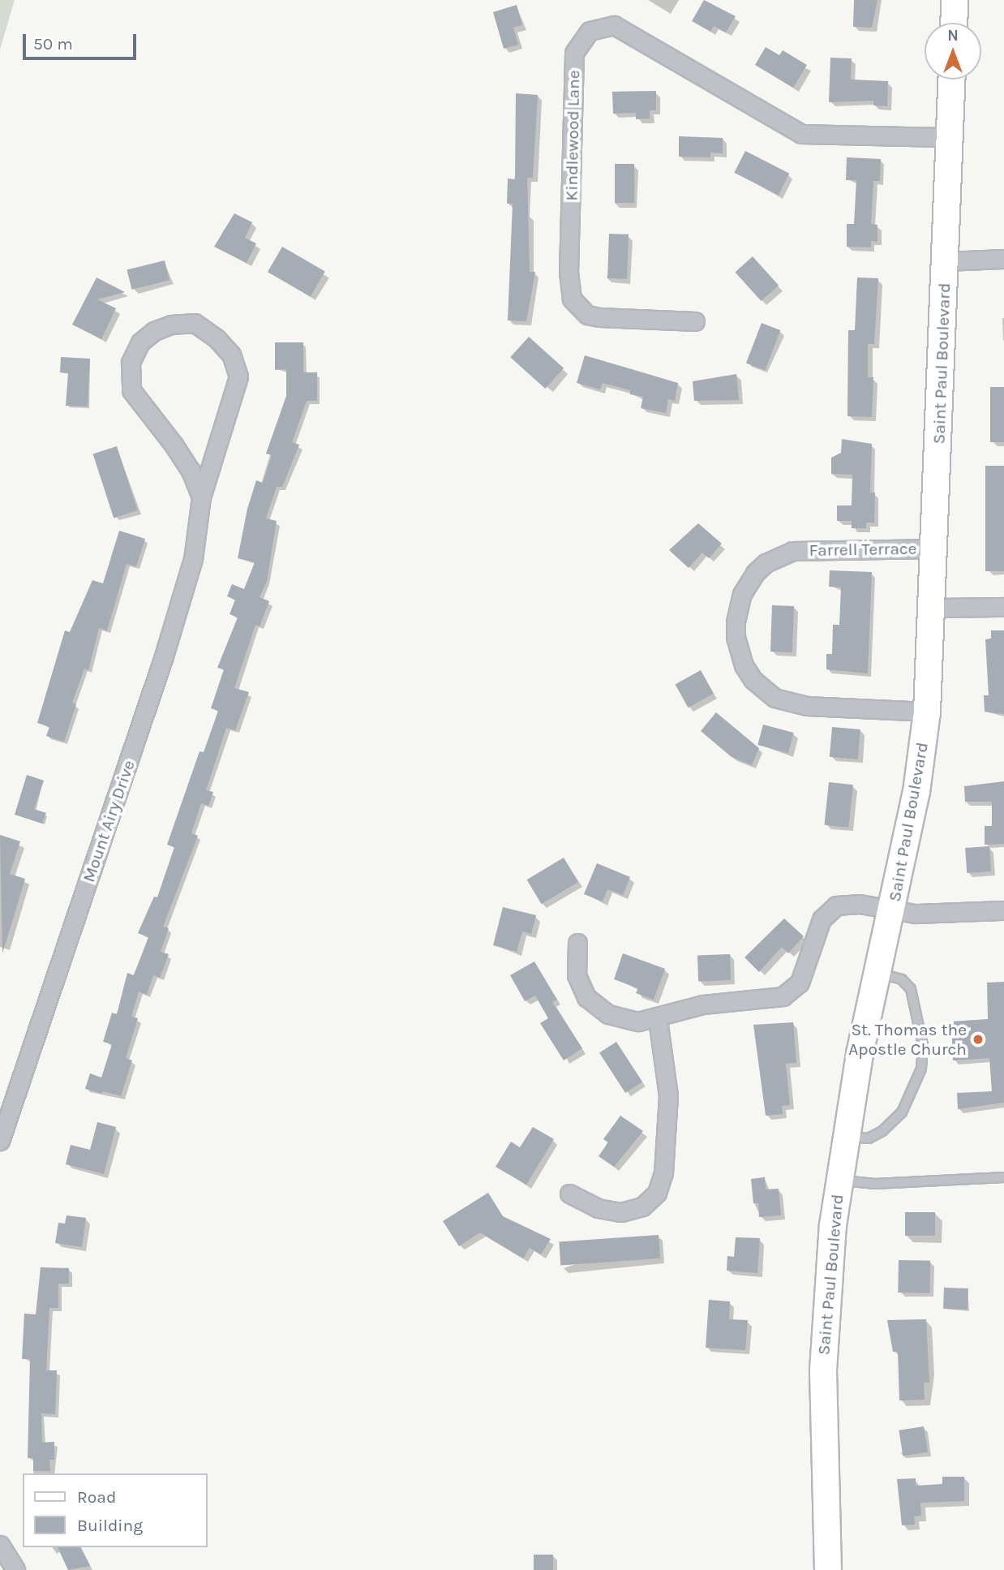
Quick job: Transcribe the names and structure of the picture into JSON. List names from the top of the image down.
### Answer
{
  "streets": {
    "street": [
      "Kindlewood Lane",
      "Saint Paul Boulevard",
      "Farrell Terrace",
      "Mount Airy Drive"
    ]
  },
  "crossings": [
    ["Kindlewood Lane", "Saint Paul Boulevard"],
    ["Saint Paul Boulevard", "Farrell Terrace"]
  ],
  "places": ["St. Thomas the Apostle Church"],
  "legend": ["Road", "Building"],
  "scale_bar": "50 m",
  "north": "top"
}
